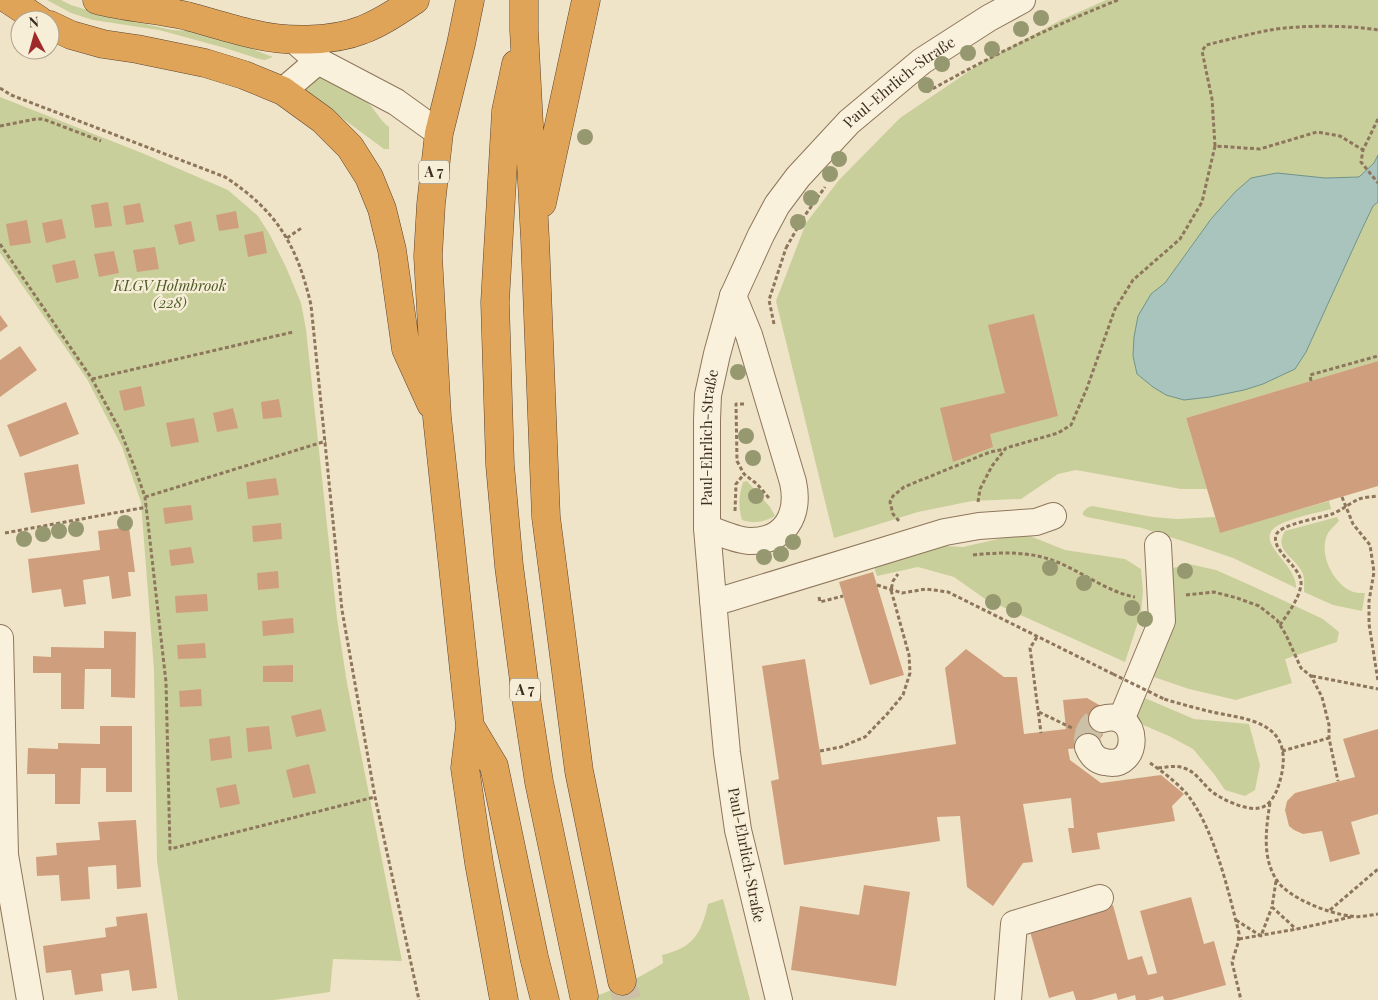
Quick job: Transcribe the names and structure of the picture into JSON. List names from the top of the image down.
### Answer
{
  "streets": {
    "highway": ["A 7"],
    "street": ["Paul-Ehrlich-Straße"]
  },
  "parks": ["KLGV Holmbrook (228)"],
  "north": "top"
}
